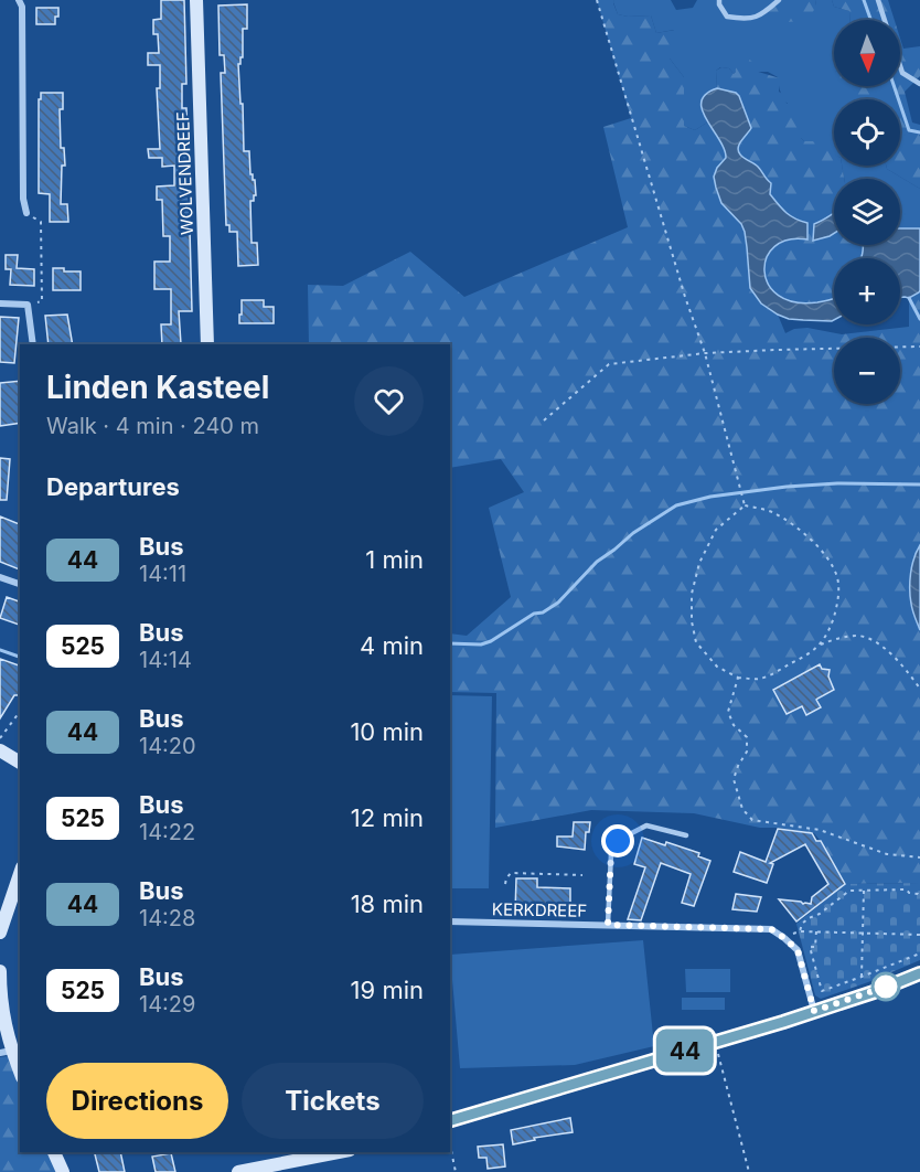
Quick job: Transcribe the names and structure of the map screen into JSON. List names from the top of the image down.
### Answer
{
  "streets": {
    "street": ["WOLVENDREEF", "KERKDREEF"]
  },
  "lines": ["bus line 44"],
  "north": "bottom",
  "page": {
    "on_map": "44",
    "map_buttons": ["+", "−"],
    "heading": [
      ["Linden Kasteel", "Walk · 4 min · 240 m"],
      "Departures"
    ],
    "list": [
      {
        "mark": "44",
        "name": "Bus",
        "note": "14:11",
        "value": "1 min"
      },
      {
        "mark": "525",
        "name": "Bus",
        "note": "14:14",
        "value": "4 min"
      },
      {
        "mark": "44",
        "name": "Bus",
        "note": "14:20",
        "value": "10 min"
      },
      {
        "mark": "525",
        "name": "Bus",
        "note": "14:22",
        "value": "12 min"
      },
      {
        "mark": "44",
        "name": "Bus",
        "note": "14:28",
        "value": "18 min"
      },
      {
        "mark": "525",
        "name": "Bus",
        "note": "14:29",
        "value": "19 min"
      }
    ],
    "buttons": ["Directions", "Tickets"]
  }
}
